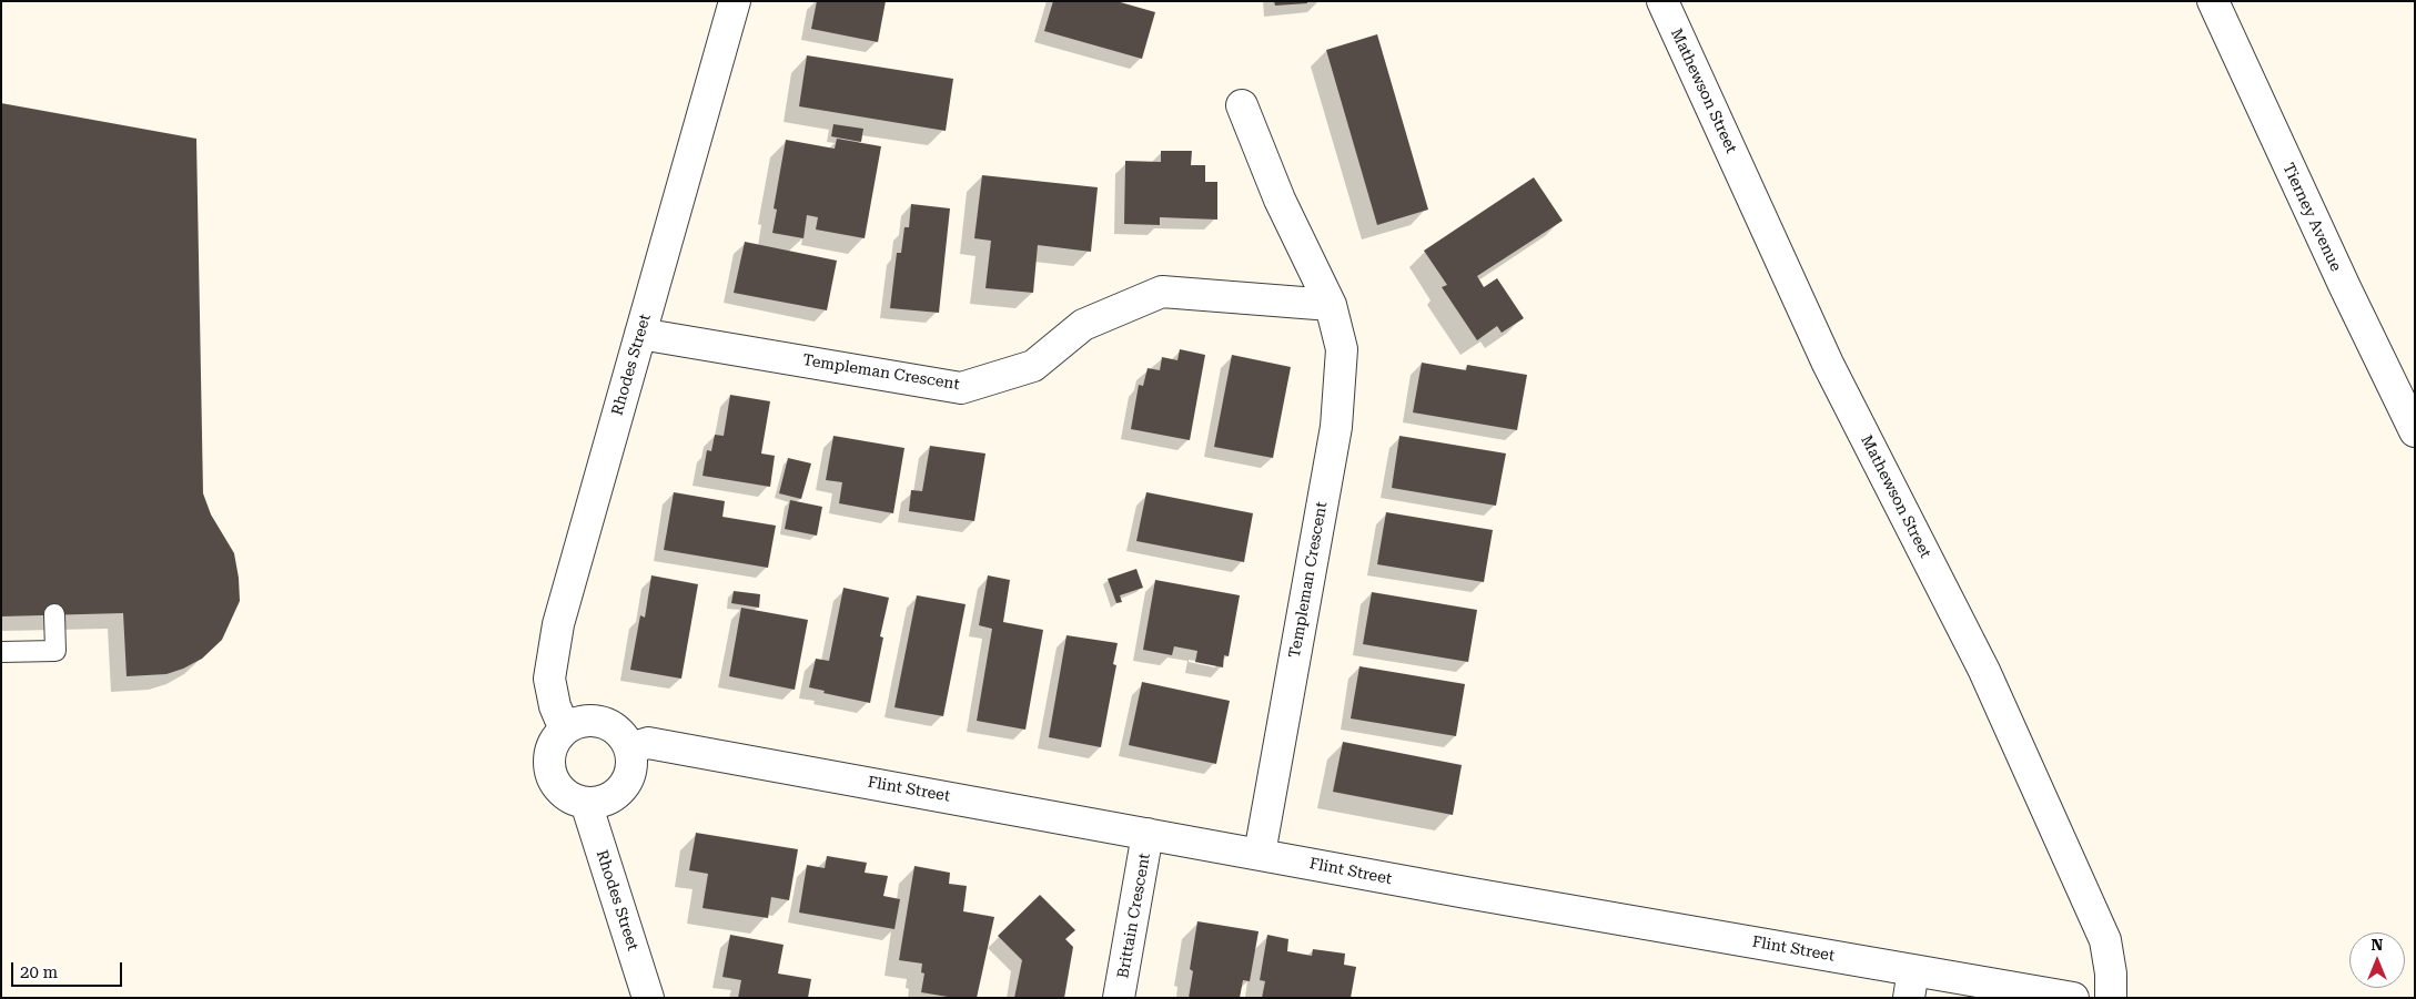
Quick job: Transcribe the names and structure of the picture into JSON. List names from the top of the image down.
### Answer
{
  "streets": {
    "street": [
      "Mathewson Street",
      "Tierney Avenue",
      "Rhodes Street",
      "Templeman Crescent",
      "Flint Street",
      "Brittain Crescent"
    ]
  },
  "crossings": [
    ["Rhodes Street", "Templeman Crescent"],
    ["Rhodes Street", "Flint Street"],
    ["Templeman Crescent", "Flint Street"],
    ["Flint Street", "Brittain Crescent"]
  ],
  "scale_bar": "20 m",
  "north": "top"
}
